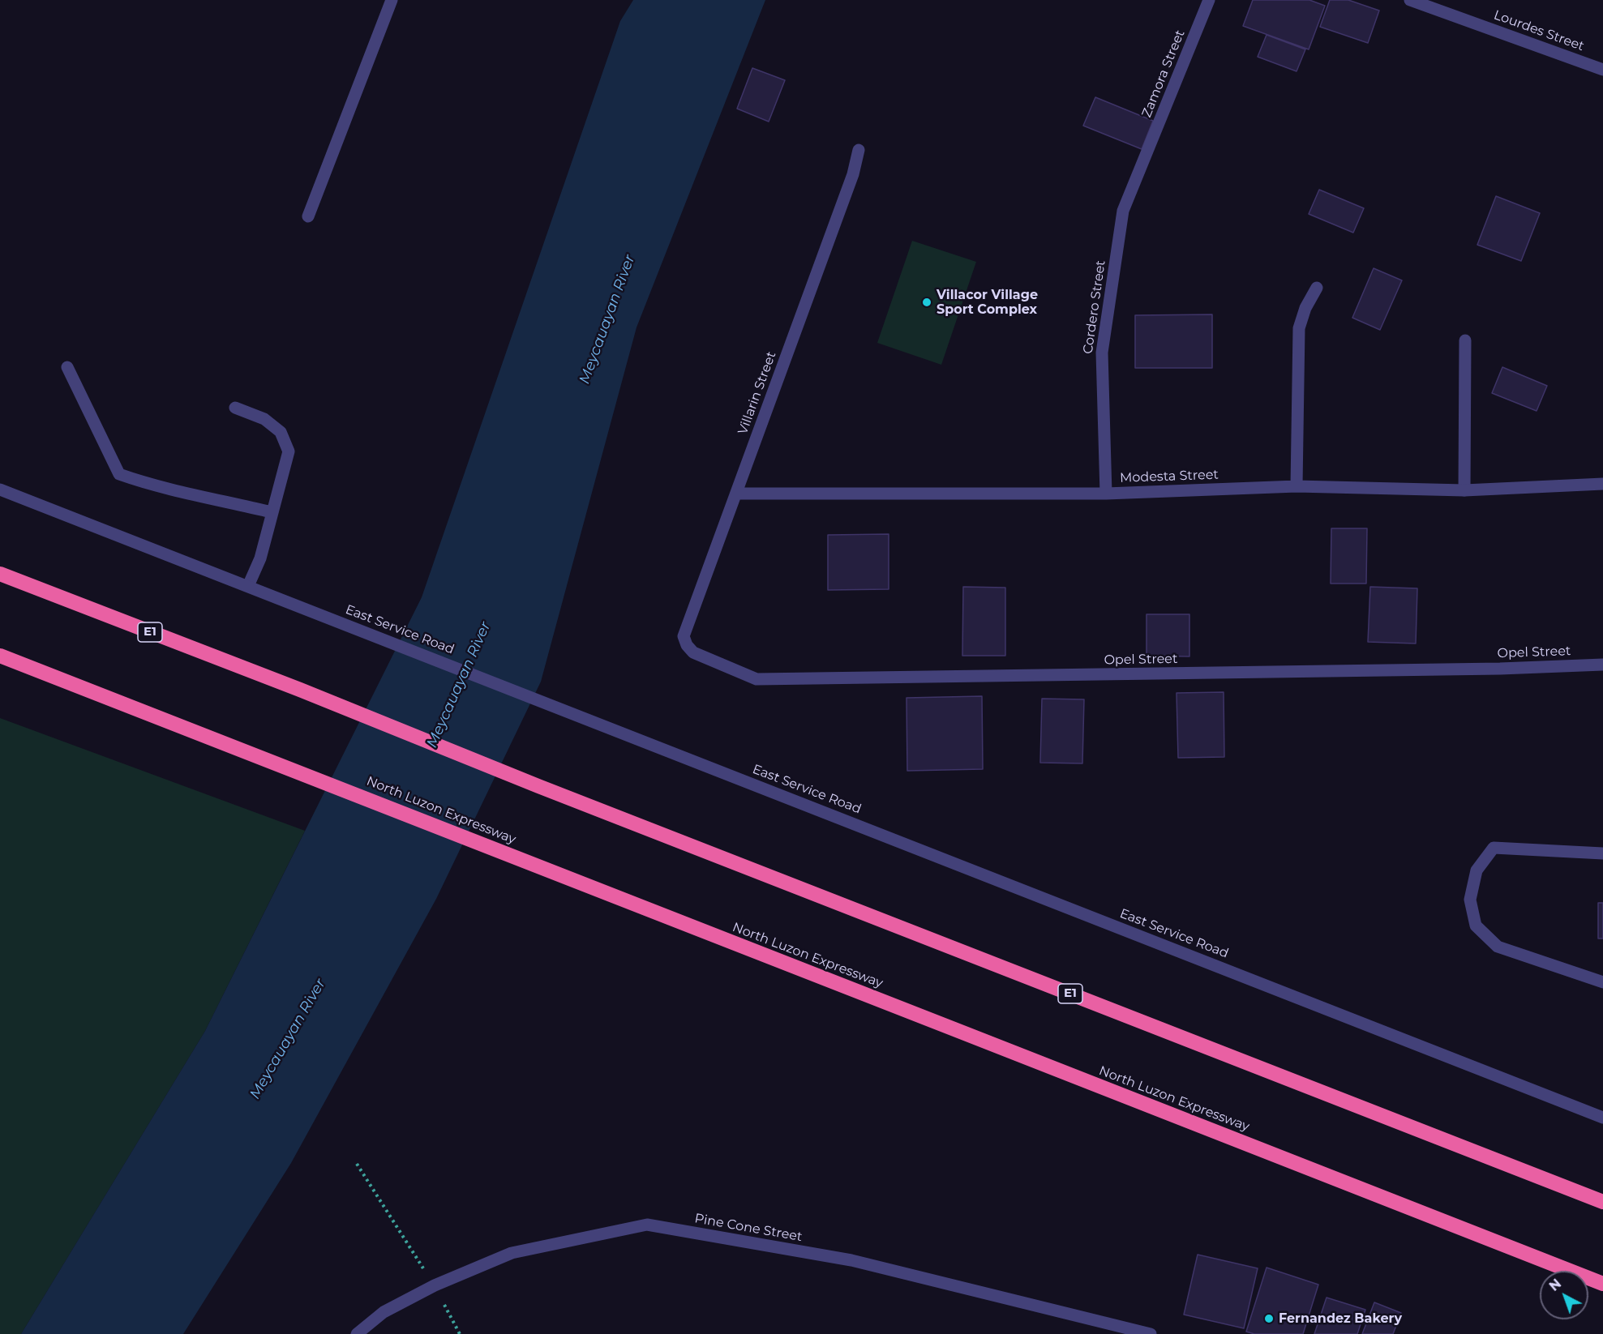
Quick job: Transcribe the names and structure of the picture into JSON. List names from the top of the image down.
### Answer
{
  "streets": {
    "highway": ["E1", "North Luzon Expressway"],
    "street": [
      "Lourdes Street",
      "Zamora Street",
      "Cordero Street",
      "Villarin Street",
      "Modesta Street",
      "East Service Road",
      "Opel Street",
      "Pine Cone Street"
    ]
  },
  "crossings": [
    ["Zamora Street", "Cordero Street"],
    ["Cordero Street", "Modesta Street"],
    ["Villarin Street", "Modesta Street"],
    ["Villarin Street", "Opel Street"]
  ],
  "water": ["Meycauayan River"],
  "places": ["Villacor Village Sport Complex", "Fernandez Bakery"],
  "north": "top left"
}
